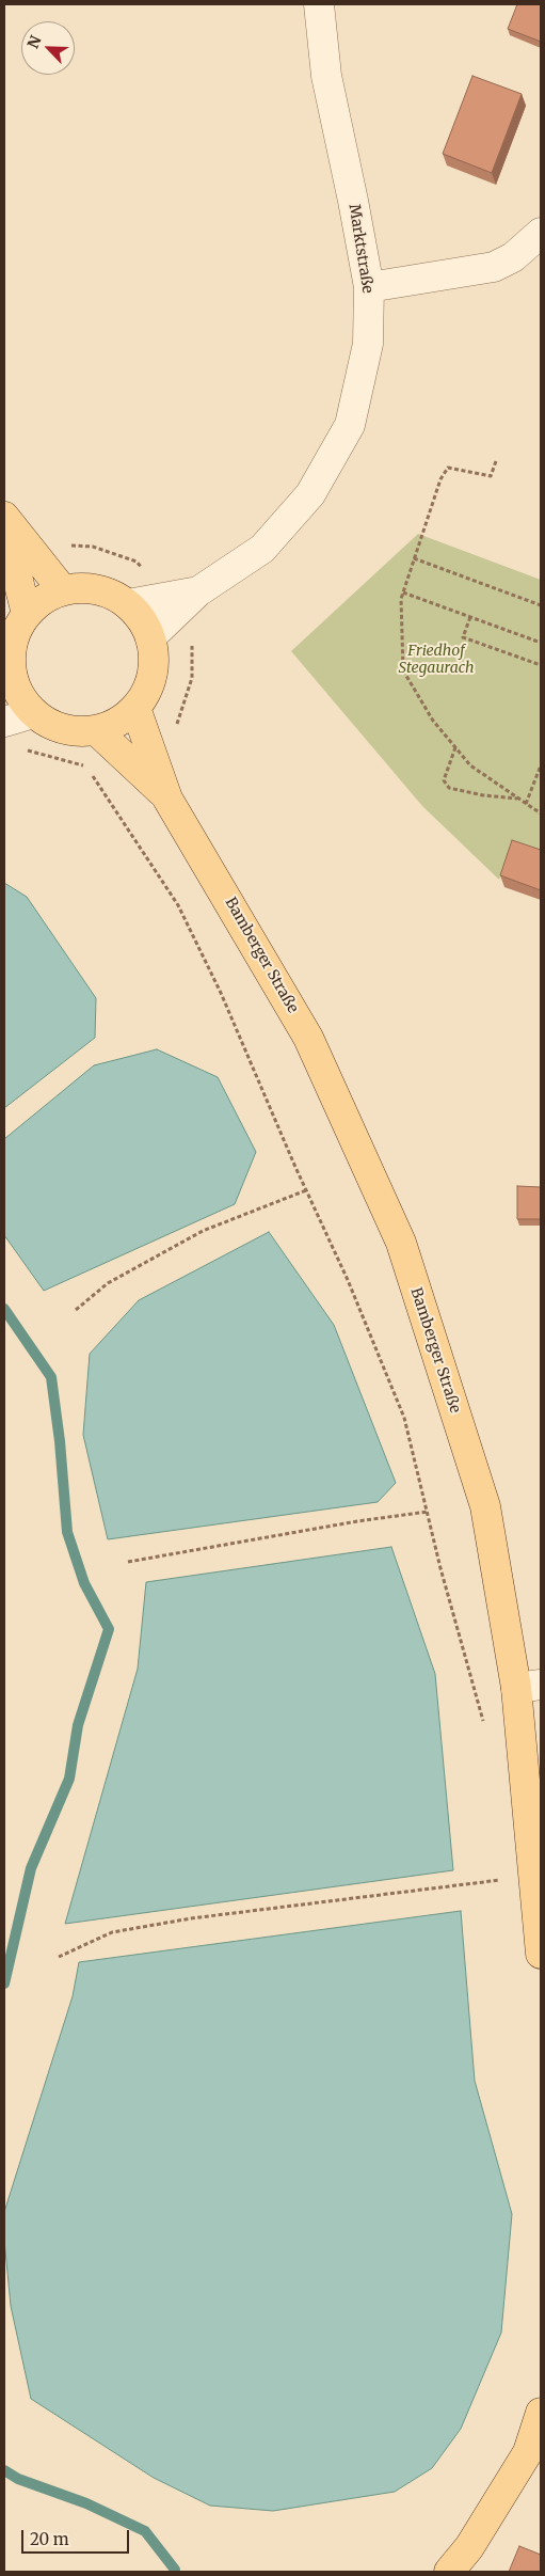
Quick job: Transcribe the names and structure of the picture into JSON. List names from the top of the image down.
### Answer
{
  "streets": {
    "main road": ["Bamberger Straße"],
    "street": ["Marktstraße"]
  },
  "crossings": [
    ["Marktstraße", "Bamberger Straße"]
  ],
  "parks": ["Friedhof Stegaurach"],
  "scale_bar": "20 m",
  "north": "top left"
}
